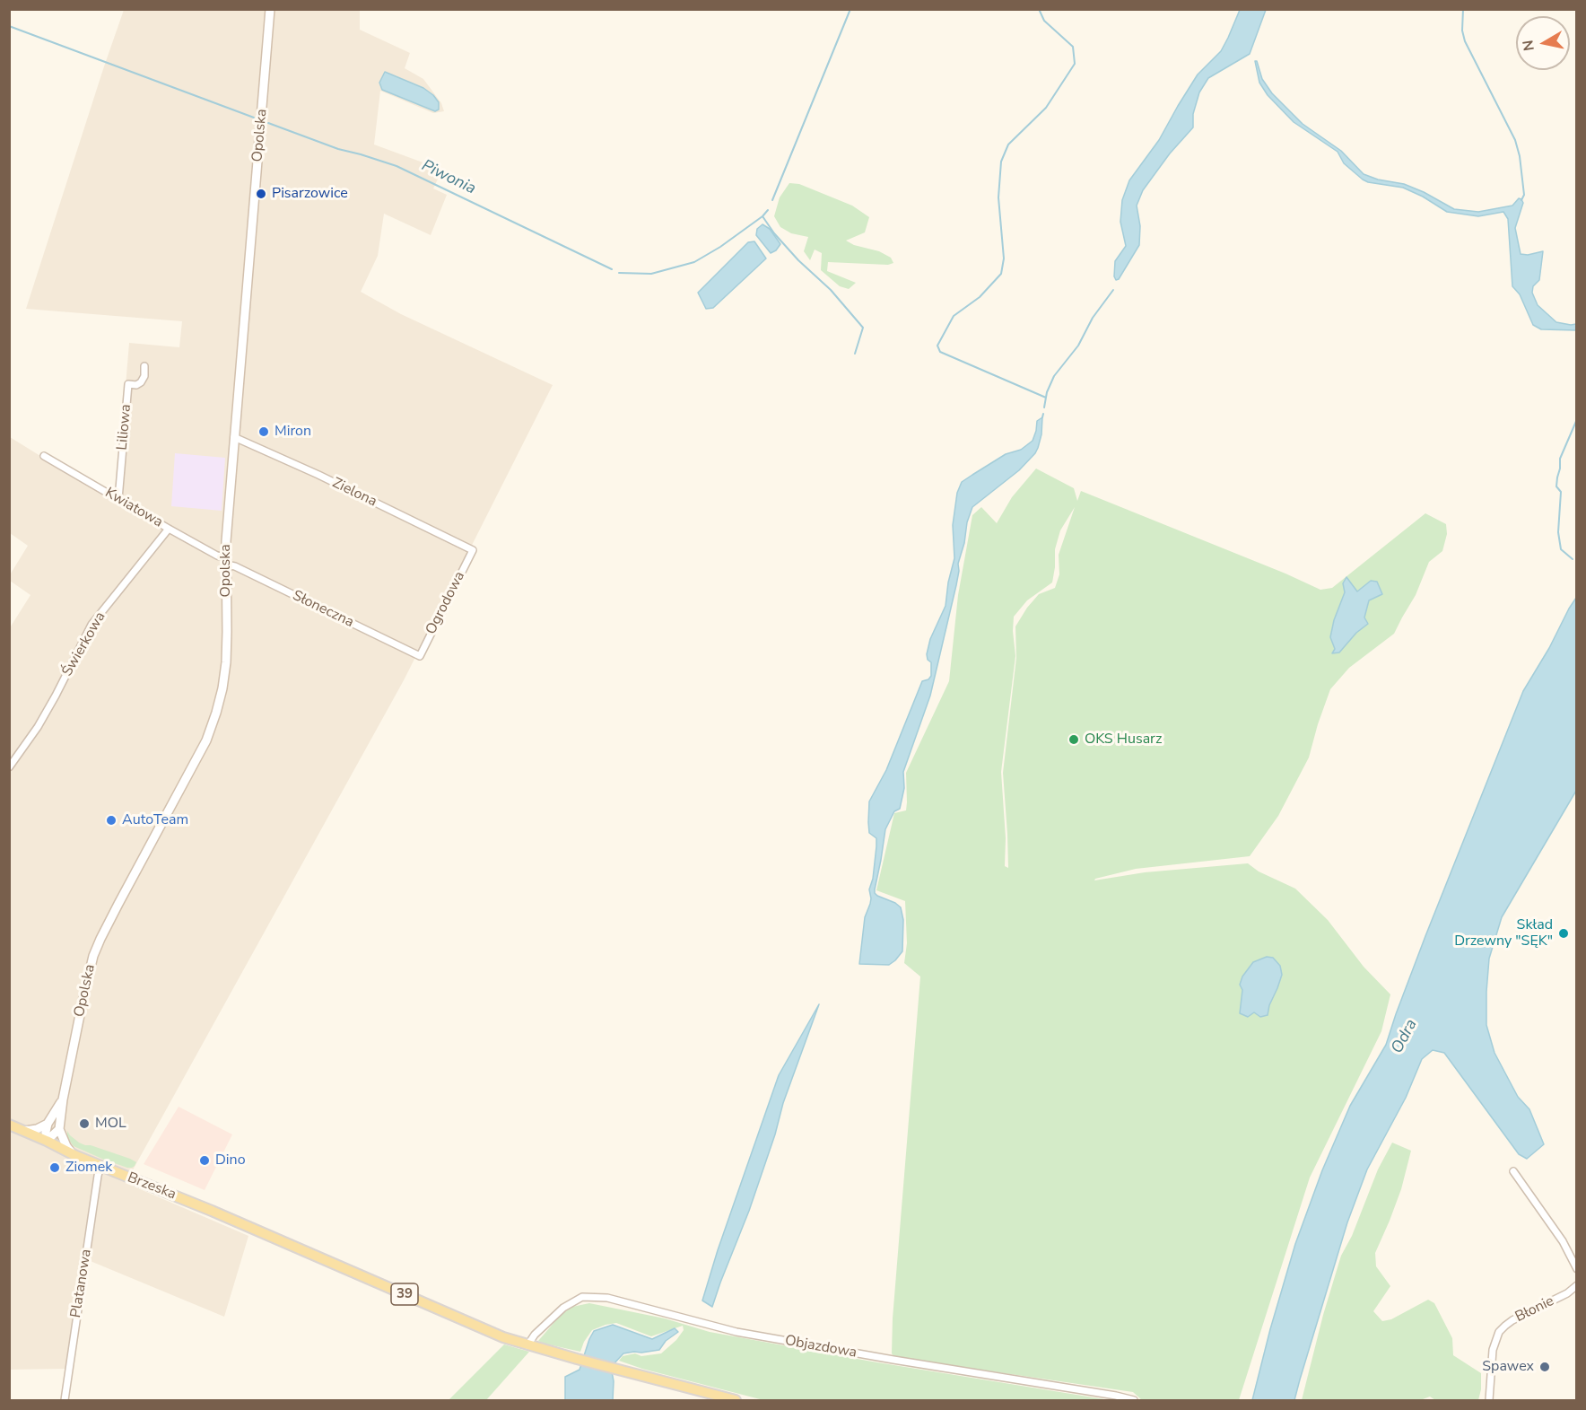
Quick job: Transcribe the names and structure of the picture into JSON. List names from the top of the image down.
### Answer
{
  "streets": {
    "main road": ["Opolska", "Brzeska", "39"],
    "street": [
      "Liliowa",
      "Zielona",
      "Kwiatowa",
      "Ogrodowa",
      "Słoneczna",
      "Świerkowa",
      "Platanowa",
      "Błonie",
      "Objazdowa"
    ]
  },
  "crossings": [
    ["Opolska", "Zielona"],
    ["Opolska", "Kwiatowa"],
    ["Opolska", "Słoneczna"],
    ["Opolska", "Brzeska"],
    ["Liliowa", "Kwiatowa"],
    ["Zielona", "Ogrodowa"],
    ["Kwiatowa", "Słoneczna"],
    ["Kwiatowa", "Świerkowa"],
    ["Ogrodowa", "Słoneczna"],
    ["Brzeska", "Platanowa"],
    ["Brzeska", "39"],
    ["Brzeska", "Objazdowa"],
    ["39", "Objazdowa"]
  ],
  "water": ["Piwonia", "Odra"],
  "places": [
    "Pisarzowice",
    "Miron",
    "OKS Husarz",
    "AutoTeam",
    "Skład Drzewny \"SĘK\"",
    "MOL",
    "Dino",
    "Ziomek",
    "Spawex"
  ],
  "north": "left"
}
